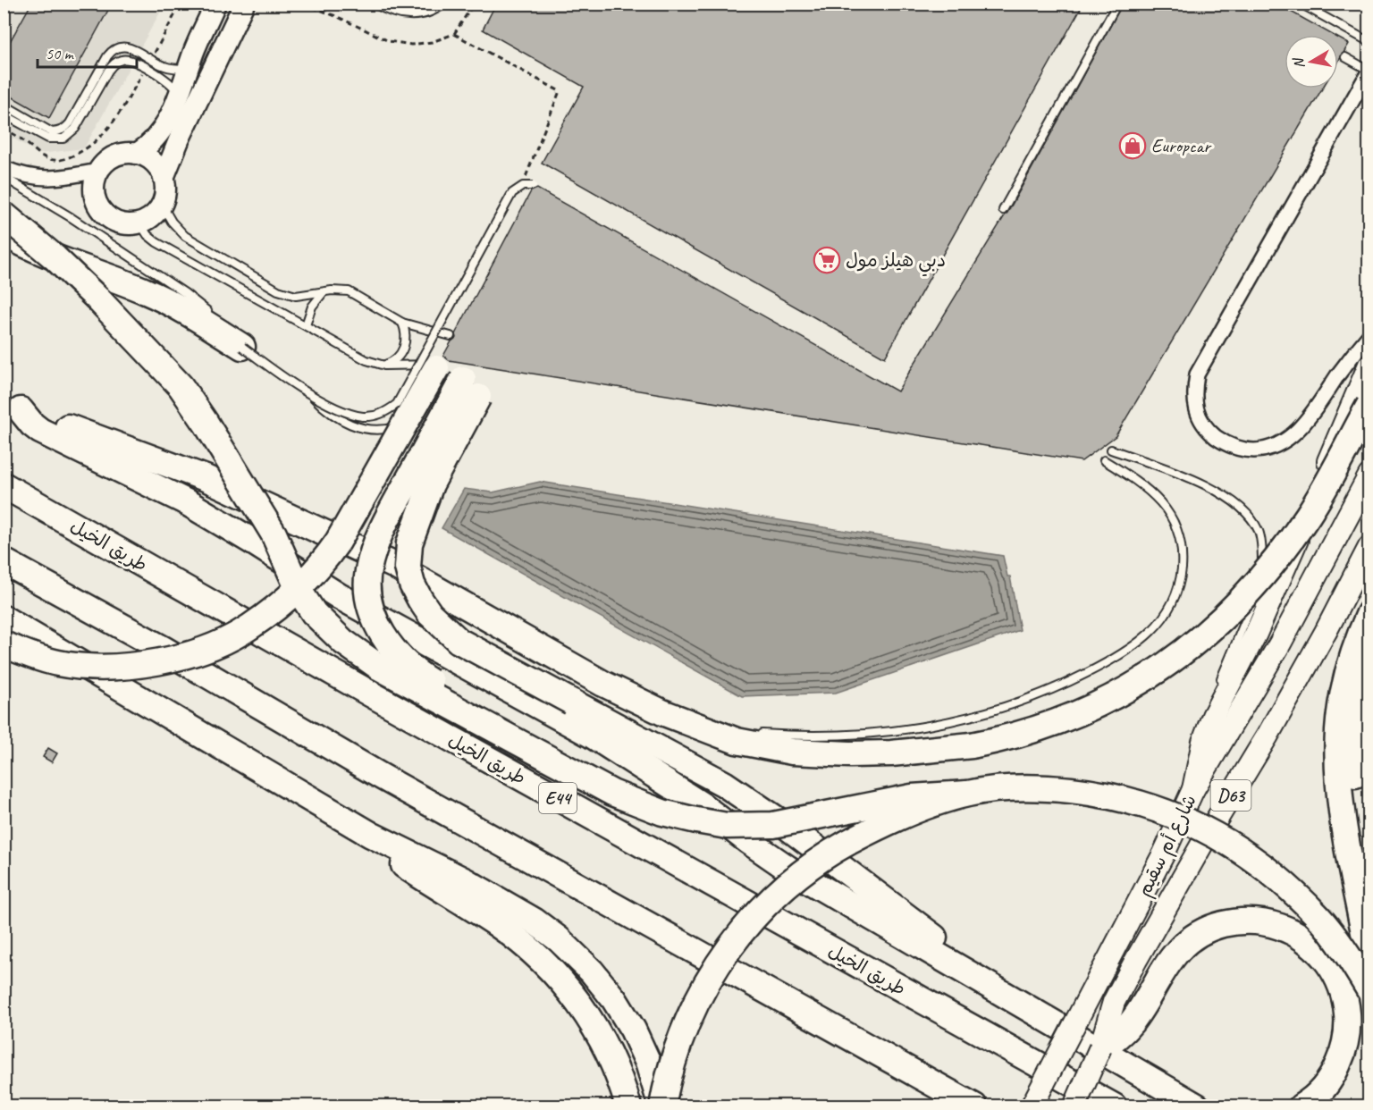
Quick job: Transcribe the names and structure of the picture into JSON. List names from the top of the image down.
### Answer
{
  "streets": {
    "highway": ["طريق الخيل", "E44"],
    "main road": ["D63", "شارع أم سقيم"]
  },
  "places": {
    "shop": ["Europcar"],
    "supermarket": ["دبي هيلز مول"]
  },
  "scale_bar": "50 m",
  "north": "left"
}
